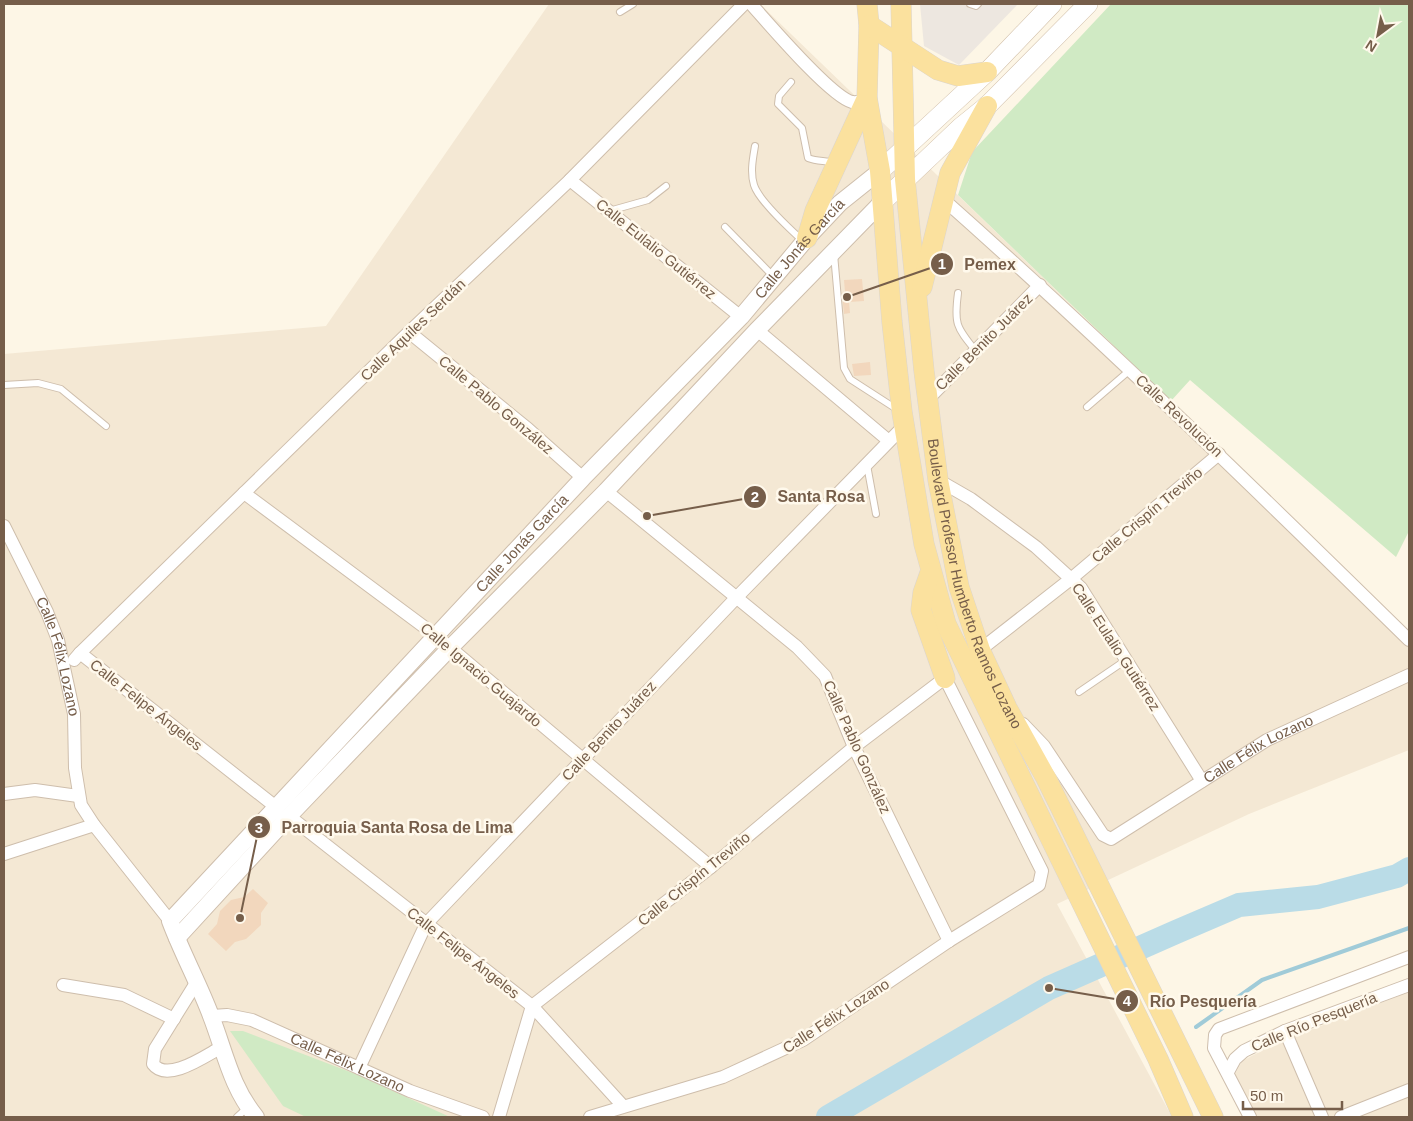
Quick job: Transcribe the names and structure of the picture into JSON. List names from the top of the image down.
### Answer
{
  "streets": {
    "main road": ["Boulevard Profesor Humberto Ramos Lozano"],
    "street": [
      "Calle Eulalio Gutiérrez",
      "Calle Jonás García",
      "Calle Aquiles Serdán",
      "Calle Benito Juárez",
      "Calle Pablo González",
      "Calle Revolución",
      "Calle Crispín Treviño",
      "Calle Félix Lozano",
      "Calle Ignacio Guajardo",
      "Calle Felipe Ángeles",
      "Calle Río Pesquería"
    ]
  },
  "crossings": [
    ["Calle Eulalio Gutiérrez", "Calle Jonás García"],
    ["Calle Eulalio Gutiérrez", "Calle Aquiles Serdán"],
    ["Calle Eulalio Gutiérrez", "Calle Crispín Treviño"],
    ["Calle Eulalio Gutiérrez", "Boulevard Profesor Humberto Ramos Lozano"],
    ["Calle Eulalio Gutiérrez", "Calle Félix Lozano"],
    ["Calle Jonás García", "Calle Pablo González"],
    ["Calle Jonás García", "Boulevard Profesor Humberto Ramos Lozano"],
    ["Calle Jonás García", "Calle Félix Lozano"],
    ["Calle Jonás García", "Calle Ignacio Guajardo"],
    ["Calle Jonás García", "Calle Felipe Ángeles"],
    ["Calle Aquiles Serdán", "Calle Pablo González"],
    ["Calle Aquiles Serdán", "Calle Ignacio Guajardo"],
    ["Calle Aquiles Serdán", "Calle Felipe Ángeles"],
    ["Calle Benito Juárez", "Calle Pablo González"],
    ["Calle Benito Juárez", "Calle Revolución"],
    ["Calle Benito Juárez", "Boulevard Profesor Humberto Ramos Lozano"],
    ["Calle Benito Juárez", "Calle Félix Lozano"],
    ["Calle Benito Juárez", "Calle Ignacio Guajardo"],
    ["Calle Benito Juárez", "Calle Felipe Ángeles"],
    ["Calle Pablo González", "Calle Crispín Treviño"],
    ["Calle Pablo González", "Calle Félix Lozano"],
    ["Calle Revolución", "Calle Crispín Treviño"],
    ["Calle Crispín Treviño", "Boulevard Profesor Humberto Ramos Lozano"],
    ["Calle Crispín Treviño", "Calle Félix Lozano"],
    ["Calle Crispín Treviño", "Calle Ignacio Guajardo"],
    ["Calle Crispín Treviño", "Calle Felipe Ángeles"],
    ["Boulevard Profesor Humberto Ramos Lozano", "Calle Félix Lozano"],
    ["Calle Félix Lozano", "Calle Felipe Ángeles"]
  ],
  "places": [
    "Pemex",
    "Santa Rosa",
    "Parroquia Santa Rosa de Lima",
    "Río Pesquería"
  ],
  "scale_bar": "50 m",
  "north": "bottom left"
}
